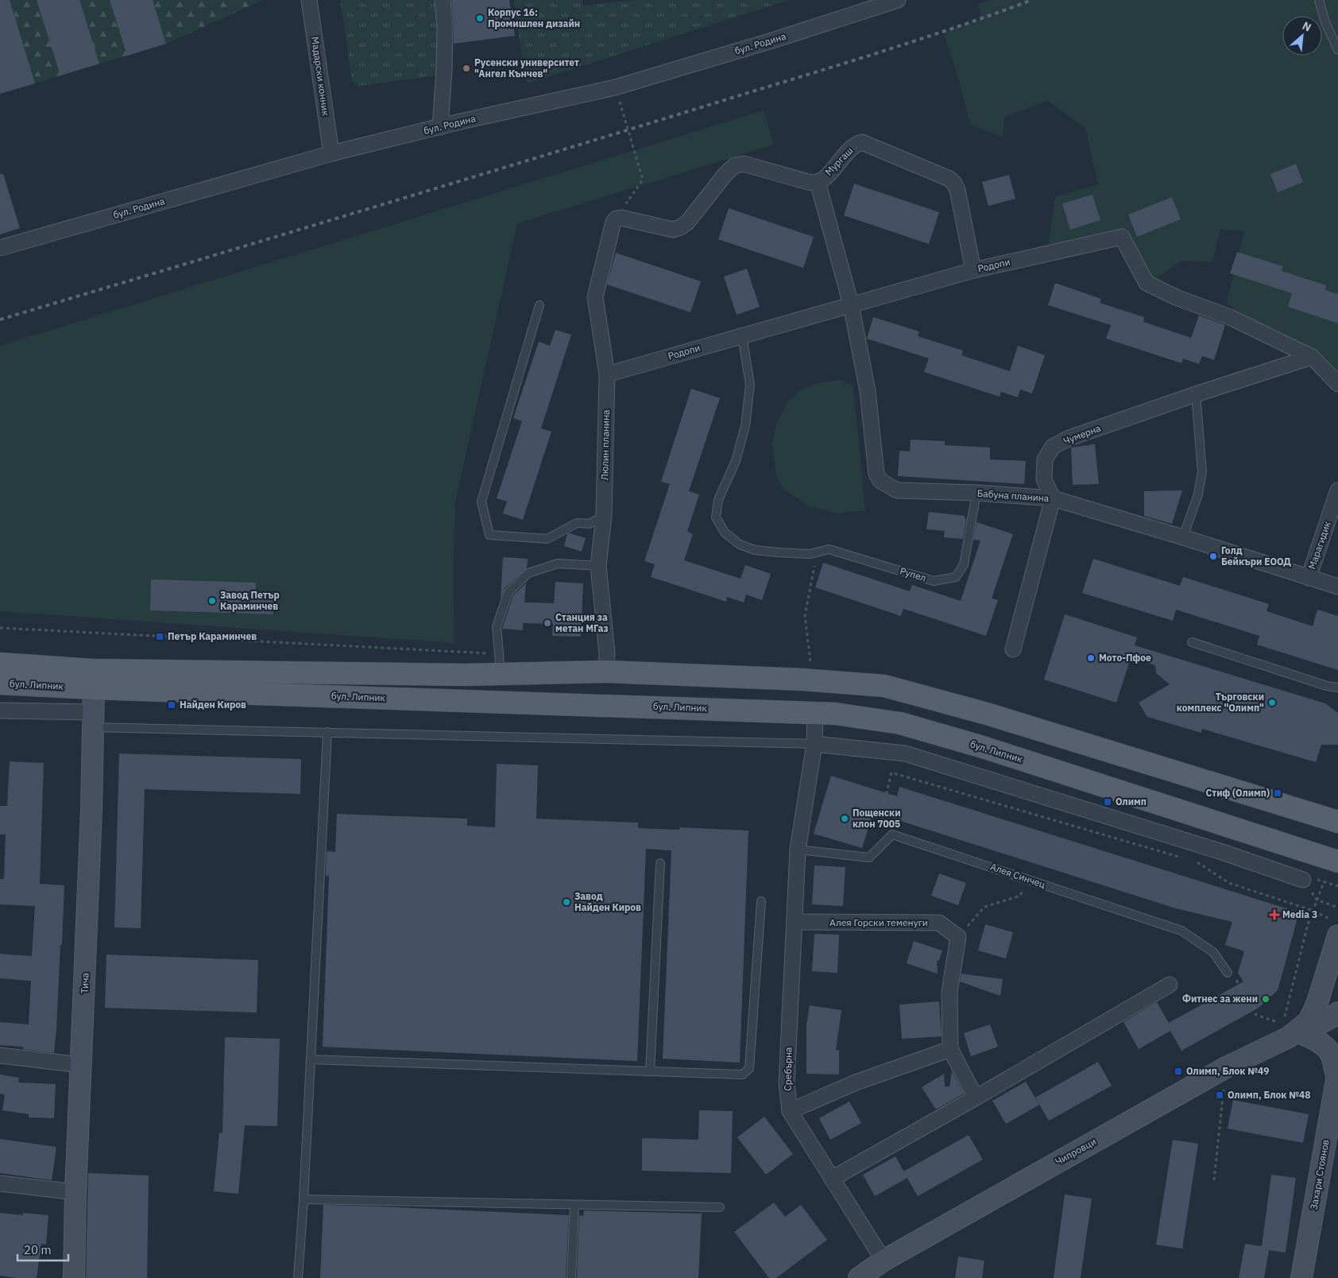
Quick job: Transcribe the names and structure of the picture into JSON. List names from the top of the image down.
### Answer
{
  "streets": {
    "main road": ["бул. Липник"],
    "street": [
      "бул. Родина",
      "Мадарски конник",
      "Мургаш",
      "Родопи",
      "Чумерна",
      "Люлин планина",
      "Бабуна планина",
      "Марагидик",
      "Алея Горски теменуги",
      "Тича",
      "Сребърна",
      "Чипровци",
      "Захари Стоянов"
    ],
    "lane": ["Рупел", "Алея Синчец"]
  },
  "crossings": [
    ["бул. Родина", "Мадарски конник"],
    ["Мургаш", "Родопи"],
    ["Мургаш", "Люлин планина"],
    ["Родопи", "Чумерна"],
    ["Родопи", "Люлин планина"],
    ["Родопи", "Бабуна планина"],
    ["Родопи", "Рупел"],
    ["Чумерна", "Бабуна планина"],
    ["Люлин планина", "бул. Липник"],
    ["Бабуна планина", "Марагидик"],
    ["Бабуна планина", "Рупел"],
    ["бул. Липник", "Тича"],
    ["бул. Липник", "Сребърна"],
    ["Алея Горски теменуги", "Сребърна"],
    ["Сребърна", "Чипровци"]
  ],
  "places": {
    "other": [
      "Корпус 16: Промишлен дизайн",
      "Русенски университет \"Ангел Кънчев\"",
      "Голд Бейкъри ЕООД",
      "Завод Петър Караминчев",
      "Станция за метан МГаз",
      "Мото-Пфое",
      "Търговски комплекс \"Олимп\"",
      "Пощенски клон 7005",
      "Завод Найден Киров",
      "Фитнес за жени"
    ],
    "transit": [
      "Петър Караминчев",
      "Найден Киров",
      "Стиф (Олимп)",
      "Олимп",
      "Олимп, Блок №49",
      "Олимп, Блок №48"
    ],
    "health": ["Media 3"]
  },
  "scale_bar": "20 m",
  "north": "top right"
}
